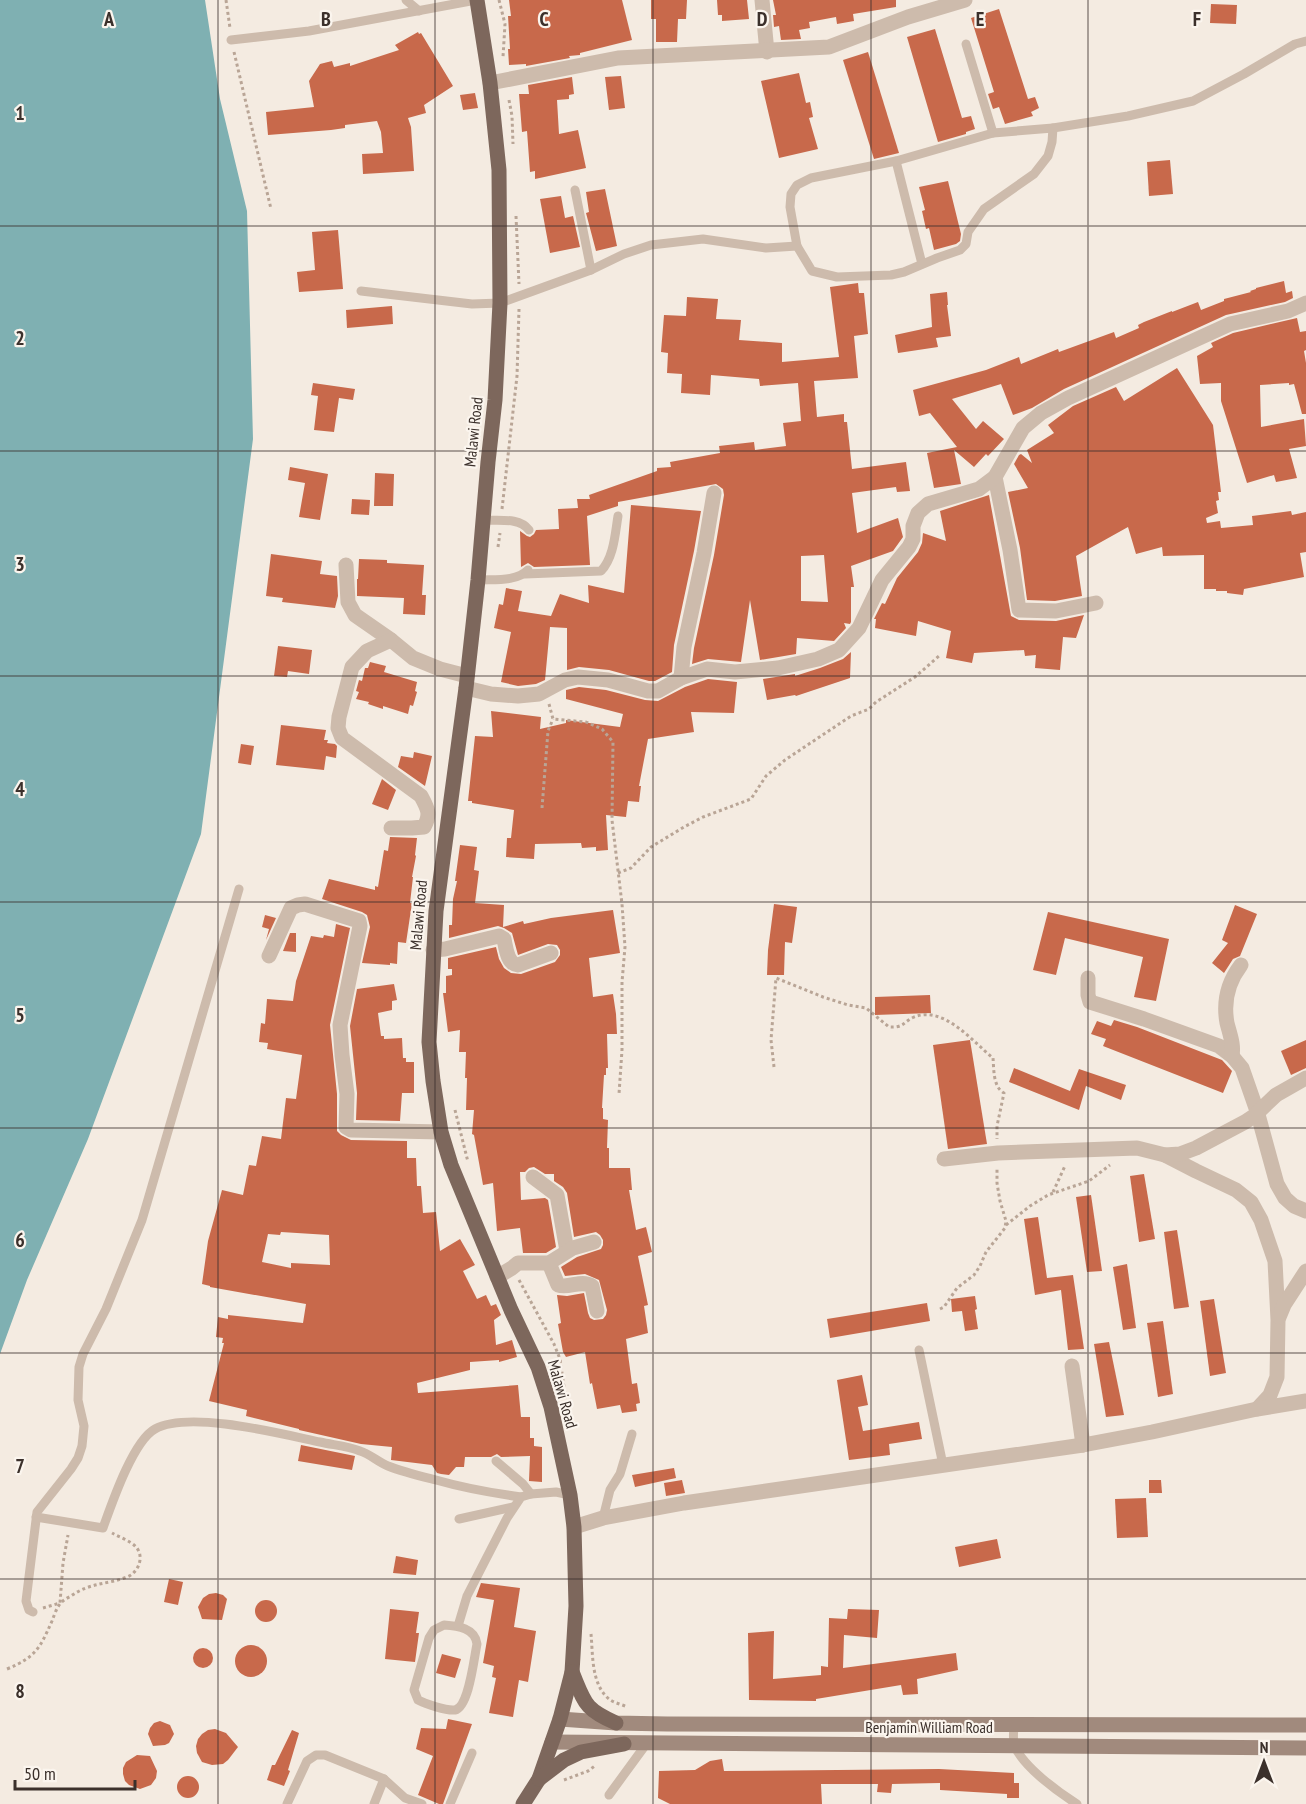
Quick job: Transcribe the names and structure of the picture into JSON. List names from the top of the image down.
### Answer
{
  "streets": {
    "main road": ["Malawi Road", "Benjamin William Road"]
  },
  "crossings": [
    ["Malawi Road", "Benjamin William Road"]
  ],
  "scale_bar": "50 m",
  "north": "top",
  "grid": {
    "columns": [
      "A",
      "B",
      "C",
      "D",
      "E",
      "F"
    ],
    "rows": [
      "1",
      "2",
      "3",
      "4",
      "5",
      "6",
      "7",
      "8"
    ]
  }
}
